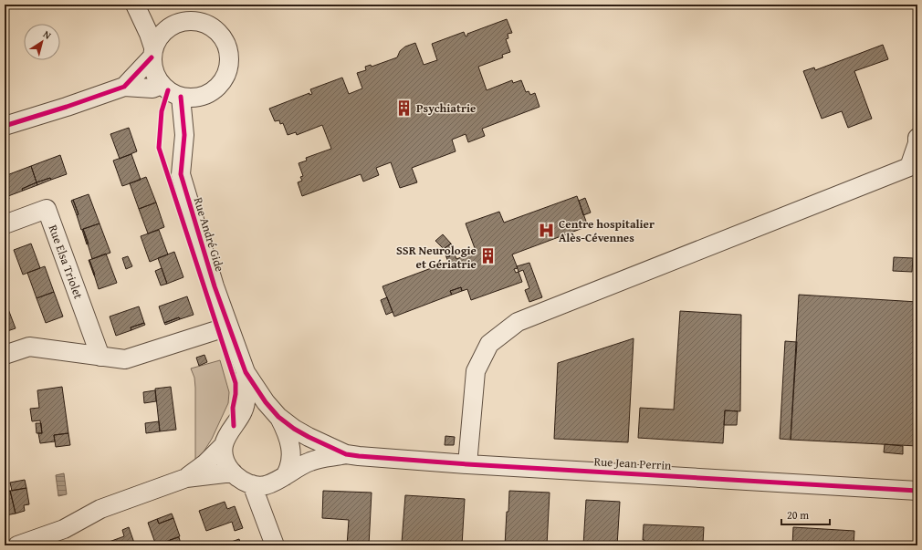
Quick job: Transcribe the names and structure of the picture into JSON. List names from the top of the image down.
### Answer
{
  "streets": {
    "street": ["Rue André Gide", "Rue Elsa Triolet", "Rue Jean Perrin"]
  },
  "places": {
    "building": ["Psychiatrie", "SSR Neurologie et Gériatrie"],
    "hospital": ["Centre hospitalier Alès-Cévennes"]
  },
  "scale_bar": "20 m",
  "north": "top right"
}
